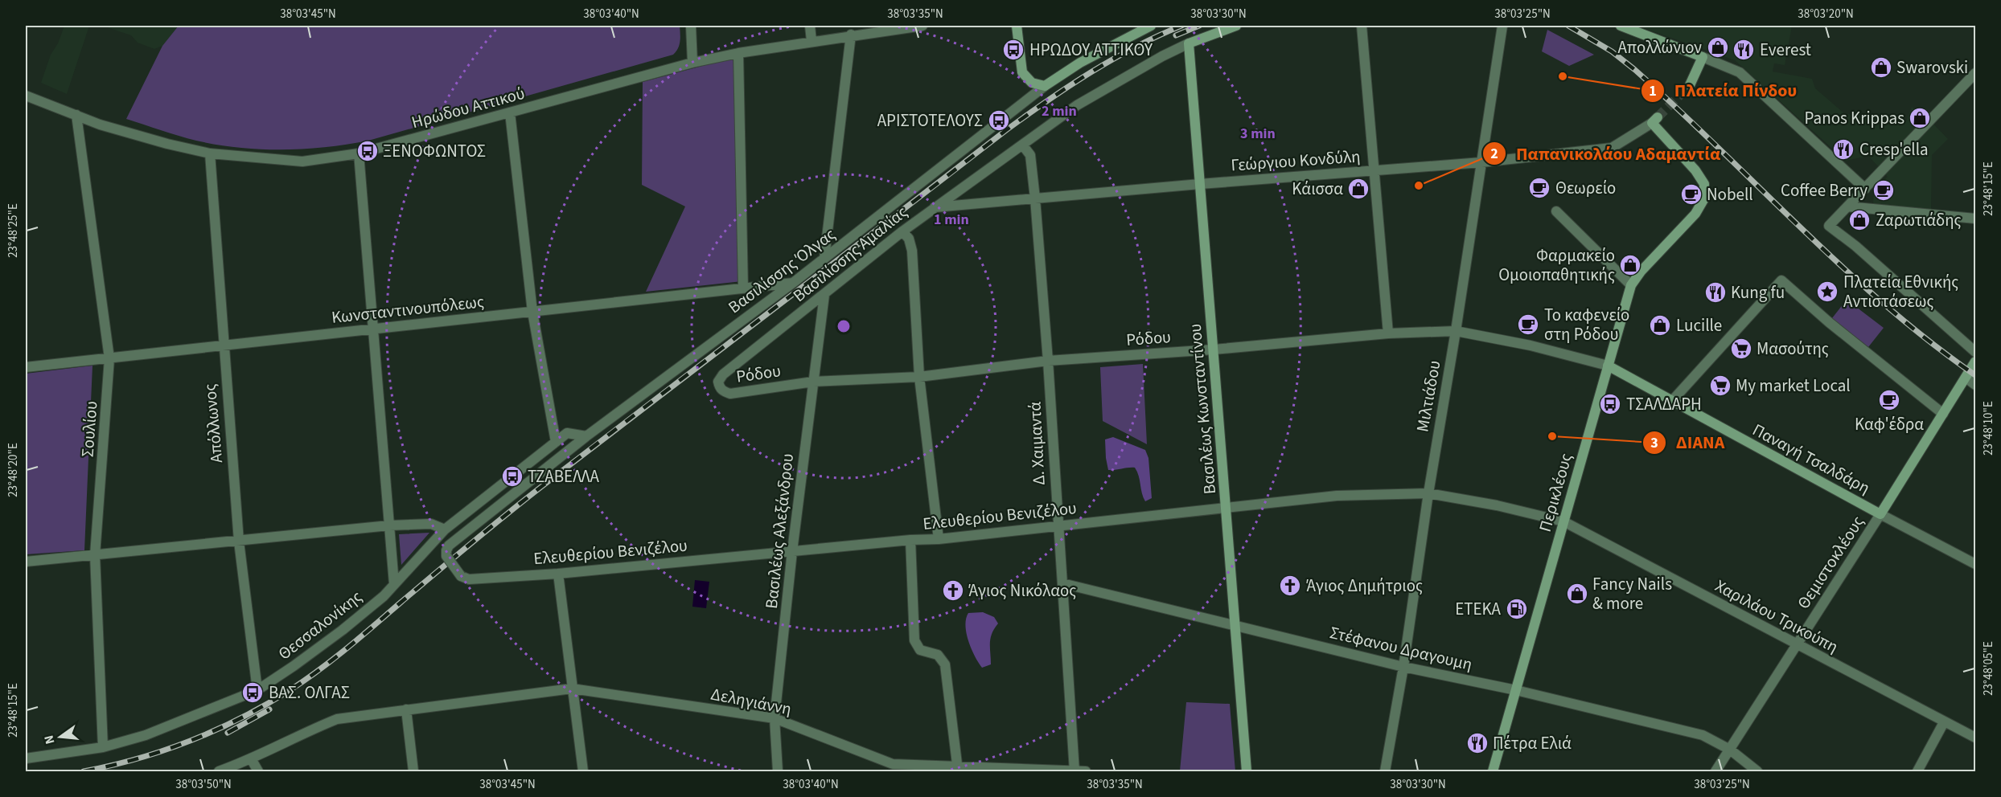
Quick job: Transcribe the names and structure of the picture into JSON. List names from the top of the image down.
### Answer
{
  "streets": {
    "main road": [
      "Βασιλίσσης Αμαλίας",
      "Βασιλίσσης Όλγας",
      "Βασιλέως Κωνσταντίνου",
      "Παναγή Τσαλδάρη",
      "Περικλέους",
      "Θεμιστοκλέους"
    ],
    "street": [
      "Ηρώδου Αττικού",
      "Γεώργιου Κονδύλη",
      "Κωνσταντινουπόλεως",
      "Ρόδου",
      "Μιλτιάδου",
      "Απόλλωνος",
      "Σουλίου",
      "Δ. Χαιμαντά",
      "Ελευθερίου Βενιζέλου",
      "Βασιλέως Αλεξάνδρου",
      "Χαριλάου Τρικούπη",
      "Θεσσαλονίκης",
      "Στέφανου Δραγουμη",
      "Δεληγιάννη"
    ]
  },
  "crossings": [
    ["Ηρώδου Αττικού", "Απόλλωνος"],
    ["Ηρώδου Αττικού", "Σουλίου"],
    ["Γεώργιου Κονδύλη", "Βασιλίσσης Αμαλίας"],
    ["Γεώργιου Κονδύλη", "Μιλτιάδου"],
    ["Γεώργιου Κονδύλη", "Βασιλέως Κωνσταντίνου"],
    ["Γεώργιου Κονδύλη", "Δ. Χαιμαντά"],
    ["Γεώργιου Κονδύλη", "Περικλέους"],
    ["Βασιλίσσης Αμαλίας", "Ρόδου"],
    ["Βασιλίσσης Αμαλίας", "Βασιλέως Κωνσταντίνου"],
    ["Βασιλίσσης Αμαλίας", "Δ. Χαιμαντά"],
    ["Βασιλίσσης Αμαλίας", "Βασιλέως Αλεξάνδρου"],
    ["Βασιλίσσης Όλγας", "Κωνσταντινουπόλεως"],
    ["Βασιλίσσης Όλγας", "Ελευθερίου Βενιζέλου"],
    ["Βασιλίσσης Όλγας", "Θεσσαλονίκης"],
    ["Κωνσταντινουπόλεως", "Απόλλωνος"],
    ["Κωνσταντινουπόλεως", "Σουλίου"],
    ["Ρόδου", "Μιλτιάδου"],
    ["Ρόδου", "Βασιλέως Κωνσταντίνου"],
    ["Ρόδου", "Δ. Χαιμαντά"],
    ["Ρόδου", "Παναγή Τσαλδάρη"],
    ["Ρόδου", "Περικλέους"],
    ["Ρόδου", "Βασιλέως Αλεξάνδρου"],
    ["Μιλτιάδου", "Ελευθερίου Βενιζέλου"],
    ["Μιλτιάδου", "Στέφανου Δραγουμη"],
    ["Βασιλέως Κωνσταντίνου", "Ελευθερίου Βενιζέλου"],
    ["Βασιλέως Κωνσταντίνου", "Στέφανου Δραγουμη"],
    ["Απόλλωνος", "Θεσσαλονίκης"],
    ["Σουλίου", "Θεσσαλονίκης"],
    ["Δ. Χαιμαντά", "Ελευθερίου Βενιζέλου"],
    ["Δ. Χαιμαντά", "Στέφανου Δραγουμη"],
    ["Δ. Χαιμαντά", "Δεληγιάννη"],
    ["Παναγή Τσαλδάρη", "Περικλέους"],
    ["Παναγή Τσαλδάρη", "Θεμιστοκλέους"],
    ["Περικλέους", "Ελευθερίου Βενιζέλου"],
    ["Περικλέους", "Χαριλάου Τρικούπη"],
    ["Περικλέους", "Στέφανου Δραγουμη"],
    ["Ελευθερίου Βενιζέλου", "Βασιλέως Αλεξάνδρου"],
    ["Ελευθερίου Βενιζέλου", "Χαριλάου Τρικούπη"],
    ["Βασιλέως Αλεξάνδρου", "Δεληγιάννη"],
    ["Θεμιστοκλέους", "Χαριλάου Τρικούπη"],
    ["Θεμιστοκλέους", "Στέφανου Δραγουμη"]
  ],
  "places": {
    "shop": [
      "Απολλώνιον",
      "Swarovski",
      "Panos Krippas",
      "Κάισσα",
      "Ζαρωτιάδης",
      "Φαρμακείο Ομοιοπαθητικής",
      "Lucille",
      "Fancy Nails & more"
    ],
    "bus stop": [
      "ΗΡΩΔΟΥ ΑΤΤΙΚΟΥ",
      "ΑΡΙΣΤΟΤΕΛΟΥΣ",
      "ΞΕΝΟΦΩΝΤΟΣ",
      "ΤΣΑΛΔΑΡΗ",
      "ΤΖΑΒΕΛΛΑ",
      "ΒΑΣ. ΟΛΓΑΣ"
    ],
    "restaurant": [
      "Everest",
      "Cresp'ella",
      "Kung fu",
      "Πέτρα Ελιά"
    ],
    "other": ["Πλατεία Πίνδου", "Παπανικολάου Αδαμαντία", "ΔΙΑΝΑ"],
    "cafe": [
      "Θεωρείο",
      "Coffee Berry",
      "Nobell",
      "Το καφενείο στη Ρόδου",
      "Καφ'έδρα"
    ],
    "place": ["Πλατεία Εθνικής Αντιστάσεως"],
    "supermarket": ["Μασούτης", "My market Local"],
    "church": ["Άγιος Δημήτριος", "Άγιος Νικόλαος"],
    "fuel station": ["ΕΤΕΚΑ"]
  },
  "north": "left",
  "coordinates": [
    "38°03'45\"N",
    "38°03'40\"N",
    "38°03'35\"N",
    "38°03'30\"N",
    "38°03'25\"N",
    "38°03'20\"N",
    "23°48'15\"E",
    "23°48'25\"E",
    "23°48'10\"E",
    "23°48'20\"E",
    "23°48'05\"E",
    "38°03'50\"N"
  ],
  "rings": ["2 min", "3 min", "1 min"]
}
